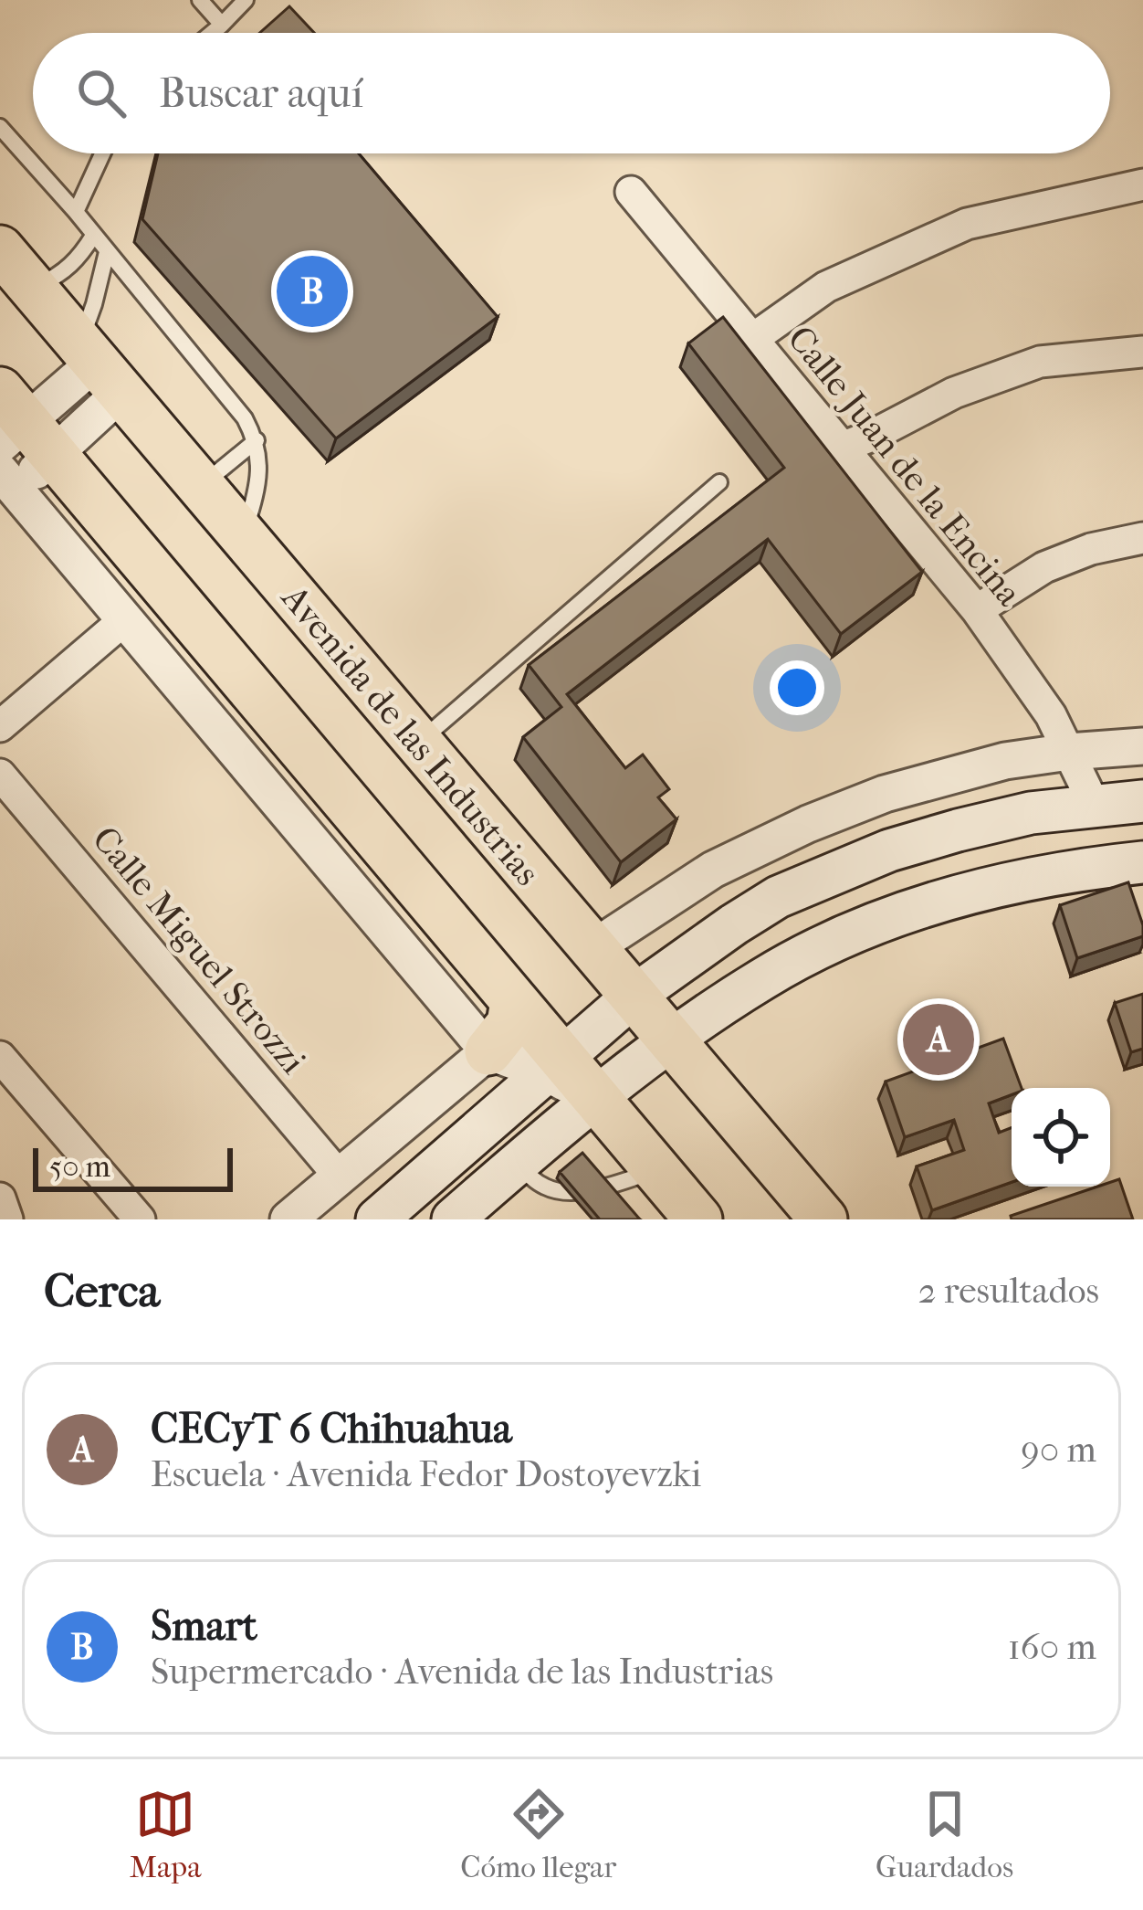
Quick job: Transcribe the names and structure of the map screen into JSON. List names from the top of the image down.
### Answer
{
  "streets": {
    "main road": ["Avenida de las Industrias"],
    "street": ["Calle Juan de la Encina", "Calle Miguel Strozzi"]
  },
  "scale_bar": "50 m",
  "page": {
    "search": "Buscar aquí",
    "pins": ["B", "A"],
    "scale": "50 m",
    "heading": ["Cerca", "2 resultados"],
    "list": [
      {
        "mark": "A",
        "name": "CECyT 6 Chihuahua",
        "note": "Escuela · Avenida Fedor Dostoyevzki",
        "value": "90 m"
      },
      {
        "mark": "B",
        "name": "Smart",
        "note": "Supermercado · Avenida de las Industrias",
        "value": "160 m"
      }
    ],
    "nav": ["Mapa", "Cómo llegar", "Guardados"]
  }
}
